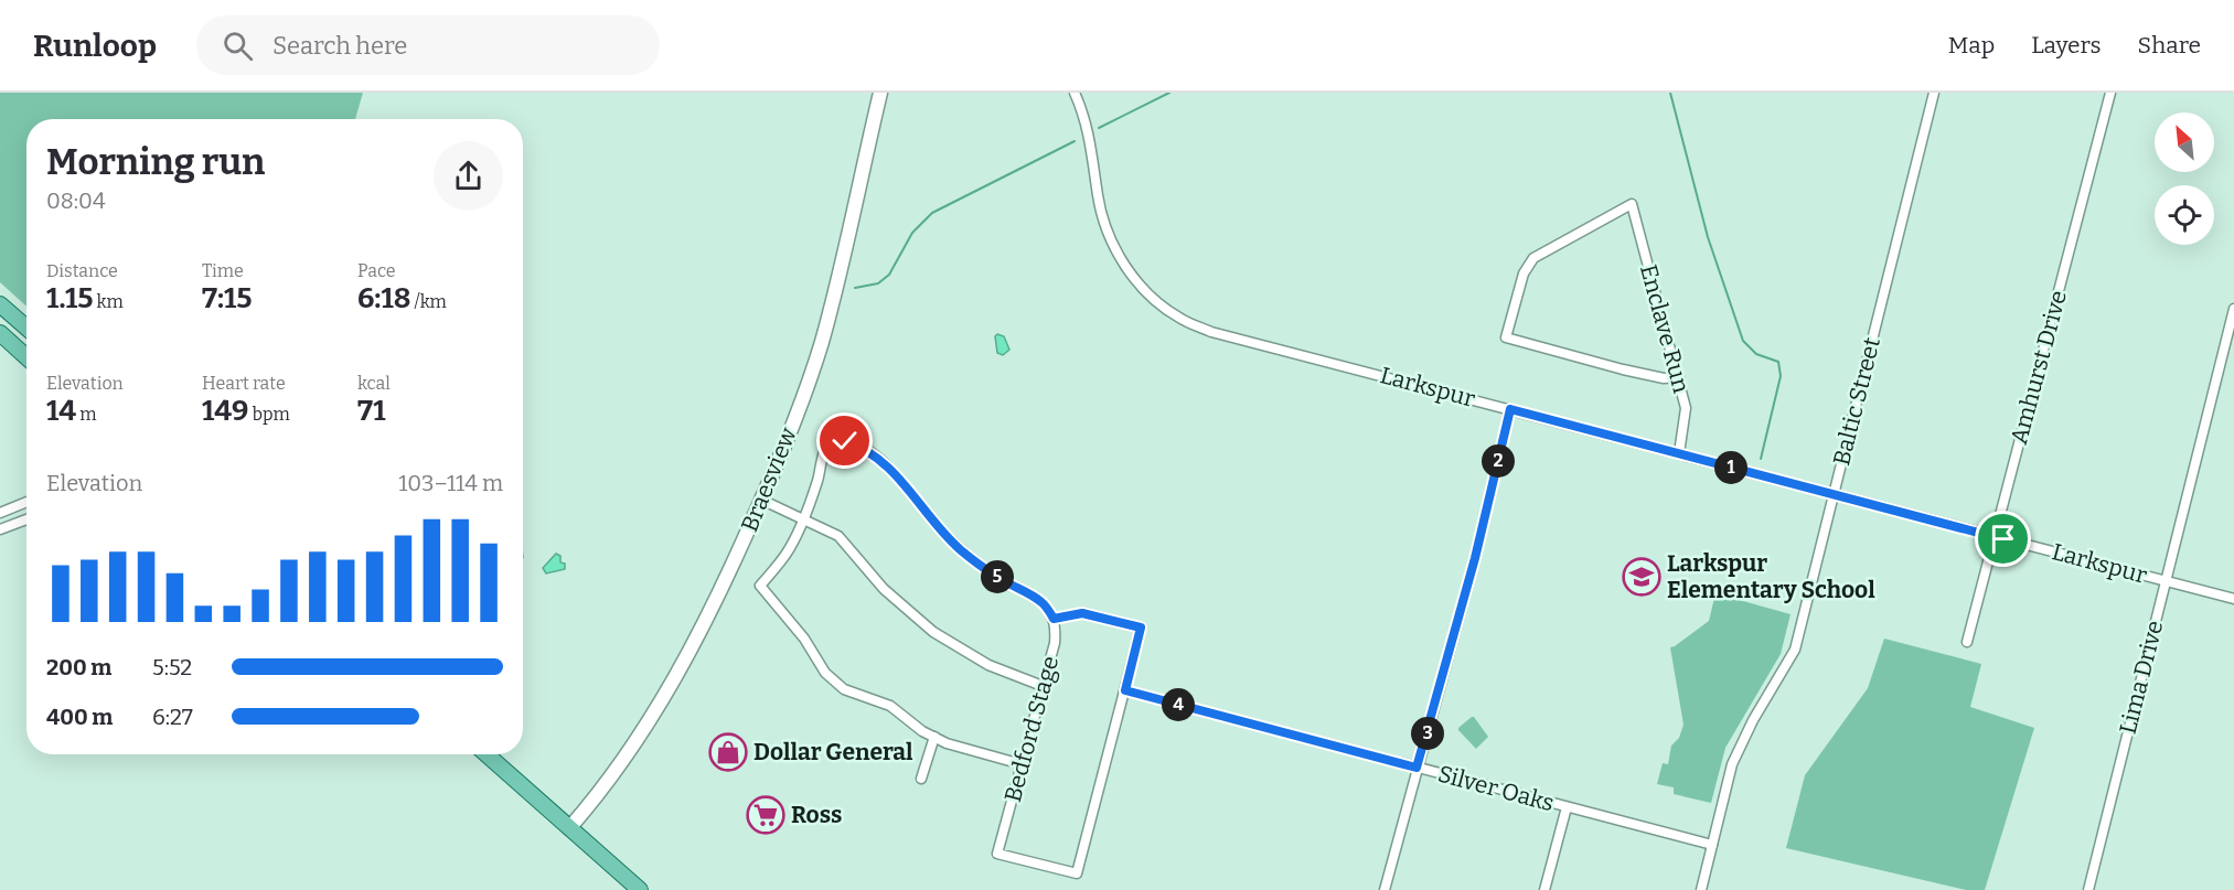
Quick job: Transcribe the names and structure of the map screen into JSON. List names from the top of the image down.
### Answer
{
  "streets": {
    "street": [
      "Enclave Run",
      "Amhurst Drive",
      "Larkspur",
      "Baltic Street",
      "Braesview",
      "Lima Drive",
      "Bedford Stage",
      "Silver Oaks"
    ]
  },
  "crossings": [
    ["Enclave Run", "Larkspur"],
    ["Amhurst Drive", "Larkspur"],
    ["Larkspur", "Baltic Street"],
    ["Larkspur", "Lima Drive"],
    ["Baltic Street", "Silver Oaks"],
    ["Bedford Stage", "Silver Oaks"]
  ],
  "places": {
    "school or university": ["Larkspur Elementary School"],
    "shop": ["Dollar General"],
    "supermarket": ["Ross"]
  },
  "north": "top left",
  "page": {
    "header": "Runloop",
    "search": "Search here",
    "nav": ["Map", "Layers", "Share"],
    "heading": ["Morning run", "08:04"],
    "stats": [
      ["Distance", "1.15 km"],
      ["Time", "7:15"],
      ["Pace", "6:18 /km"],
      ["Elevation", "14 m"],
      ["Heart rate", "149 bpm"],
      ["kcal", "71"]
    ],
    "pins": [
      "2",
      "1",
      "5",
      "4",
      "3"
    ],
    "chart": ["Elevation", "103–114 m"],
    "list": [
      {
        "name": "200 m",
        "note": "5:52"
      },
      {
        "name": "400 m",
        "note": "6:27"
      }
    ]
  }
}
